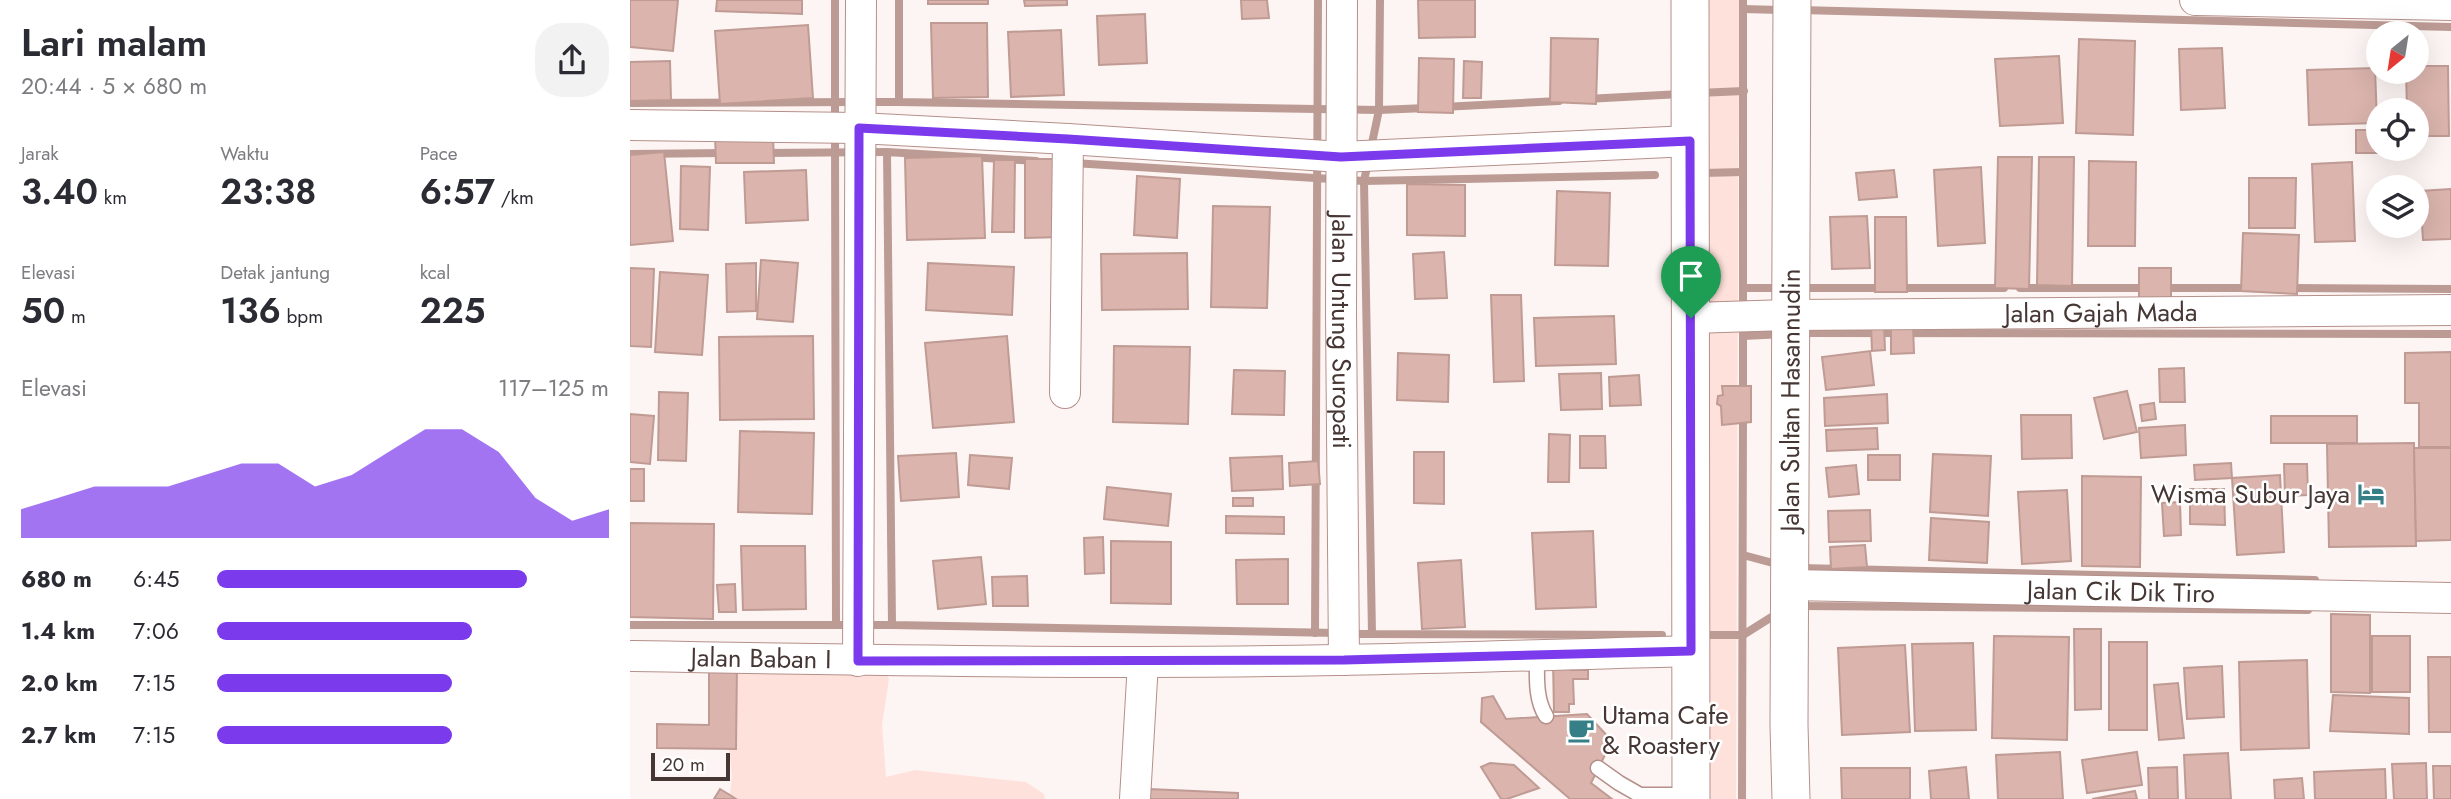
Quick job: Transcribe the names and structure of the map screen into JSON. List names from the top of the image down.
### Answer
{
  "streets": {
    "street": [
      "Jalan Gajah Mada",
      "Jalan Untung Suropati",
      "Jalan Sultan Hasannudin",
      "Jalan Cik Dik Tiro",
      "Jalan Baban I"
    ]
  },
  "crossings": [
    ["Jalan Gajah Mada", "Jalan Sultan Hasannudin"],
    ["Jalan Untung Suropati", "Jalan Baban I"],
    ["Jalan Sultan Hasannudin", "Jalan Cik Dik Tiro"]
  ],
  "places": {
    "hotel": ["Wisma Subur Jaya"],
    "cafe": ["Utama Cafe & Roastery"]
  },
  "scale_bar": "20 m",
  "north": "bottom left",
  "page": {
    "heading": ["Lari malam", "20:44 · 5 × 680 m"],
    "stats": [
      ["Jarak", "3.40 km"],
      ["Waktu", "23:38"],
      ["Pace", "6:57 /km"],
      ["Elevasi", "50 m"],
      ["Detak jantung", "136 bpm"],
      ["kcal", "225"]
    ],
    "chart": ["Elevasi", "117–125 m"],
    "list": [
      {
        "name": "680 m",
        "note": "6:45"
      },
      {
        "name": "1.4 km",
        "note": "7:06"
      },
      {
        "name": "2.0 km",
        "note": "7:15"
      },
      {
        "name": "2.7 km",
        "note": "7:15"
      }
    ],
    "scale": "20 m"
  }
}
